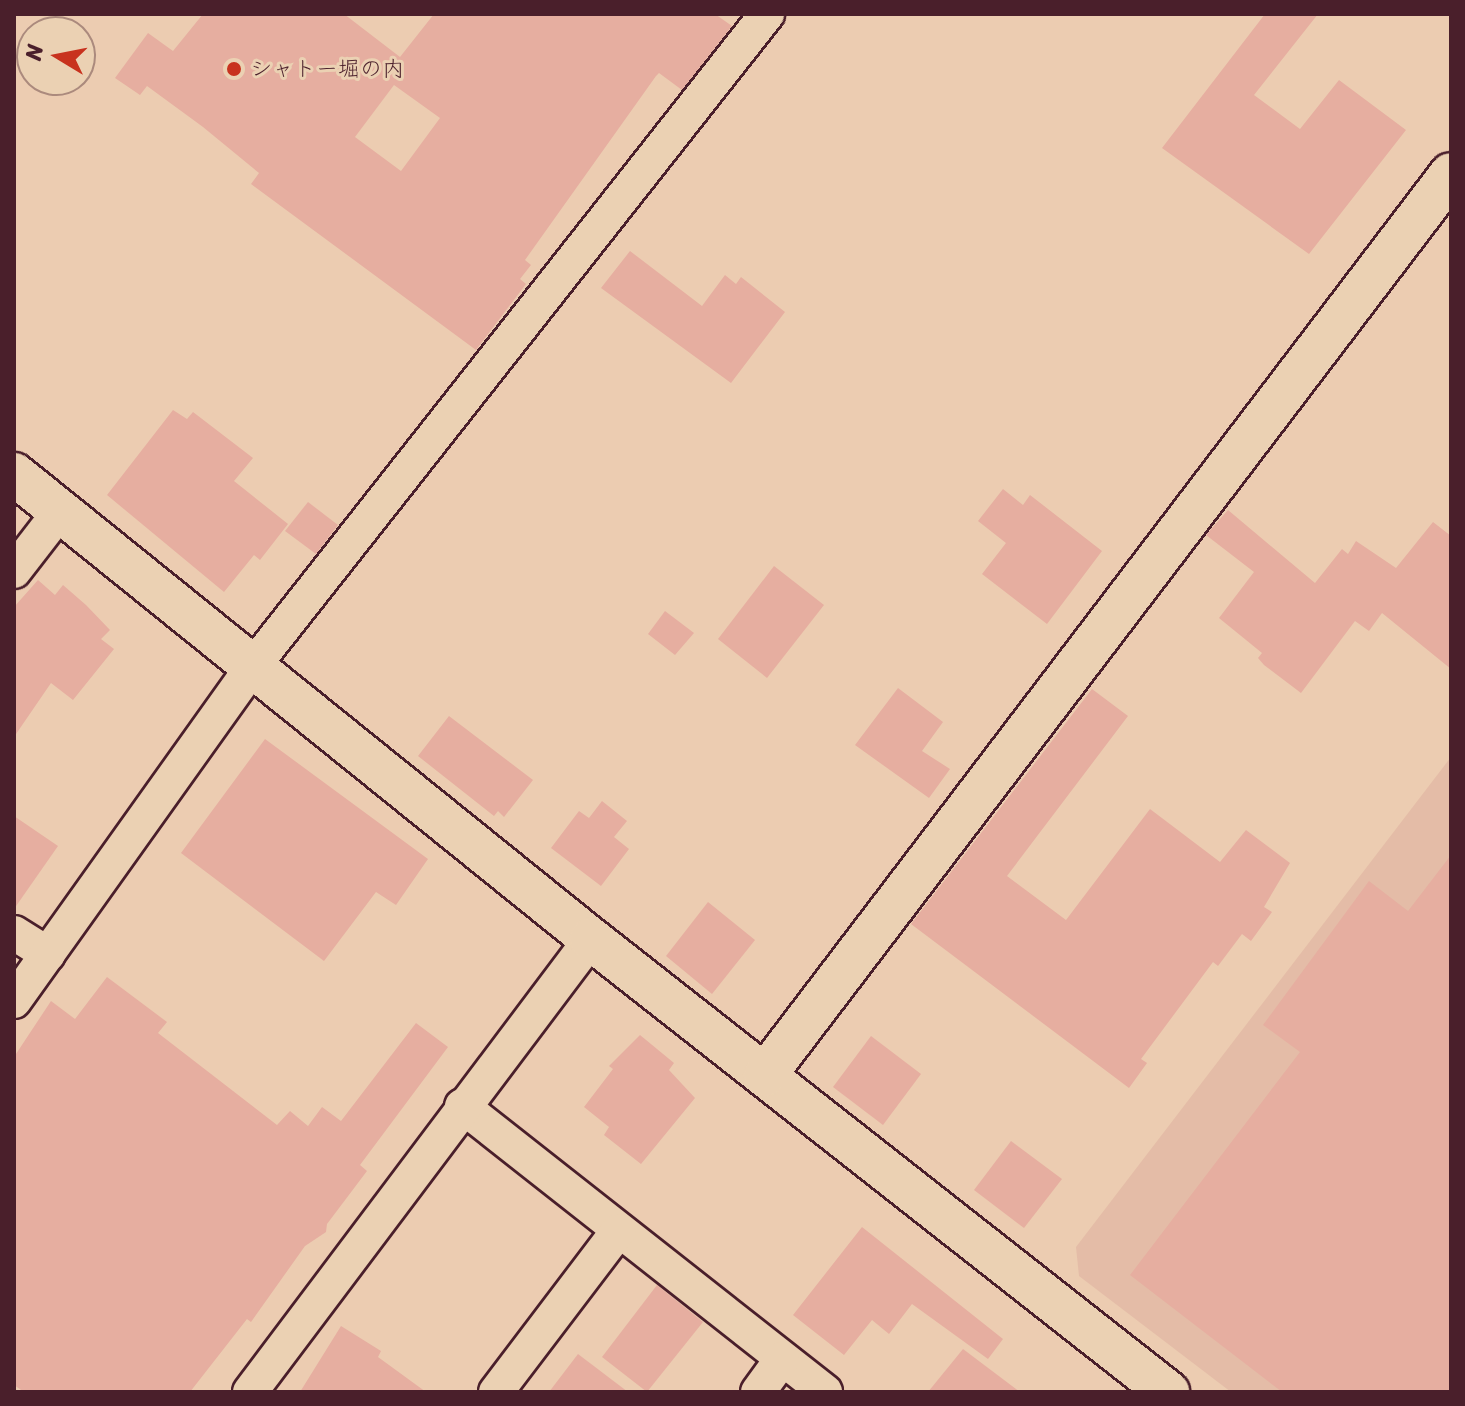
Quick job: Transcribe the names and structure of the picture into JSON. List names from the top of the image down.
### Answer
{
  "places": ["シャトー堀の内"],
  "north": "left"
}
